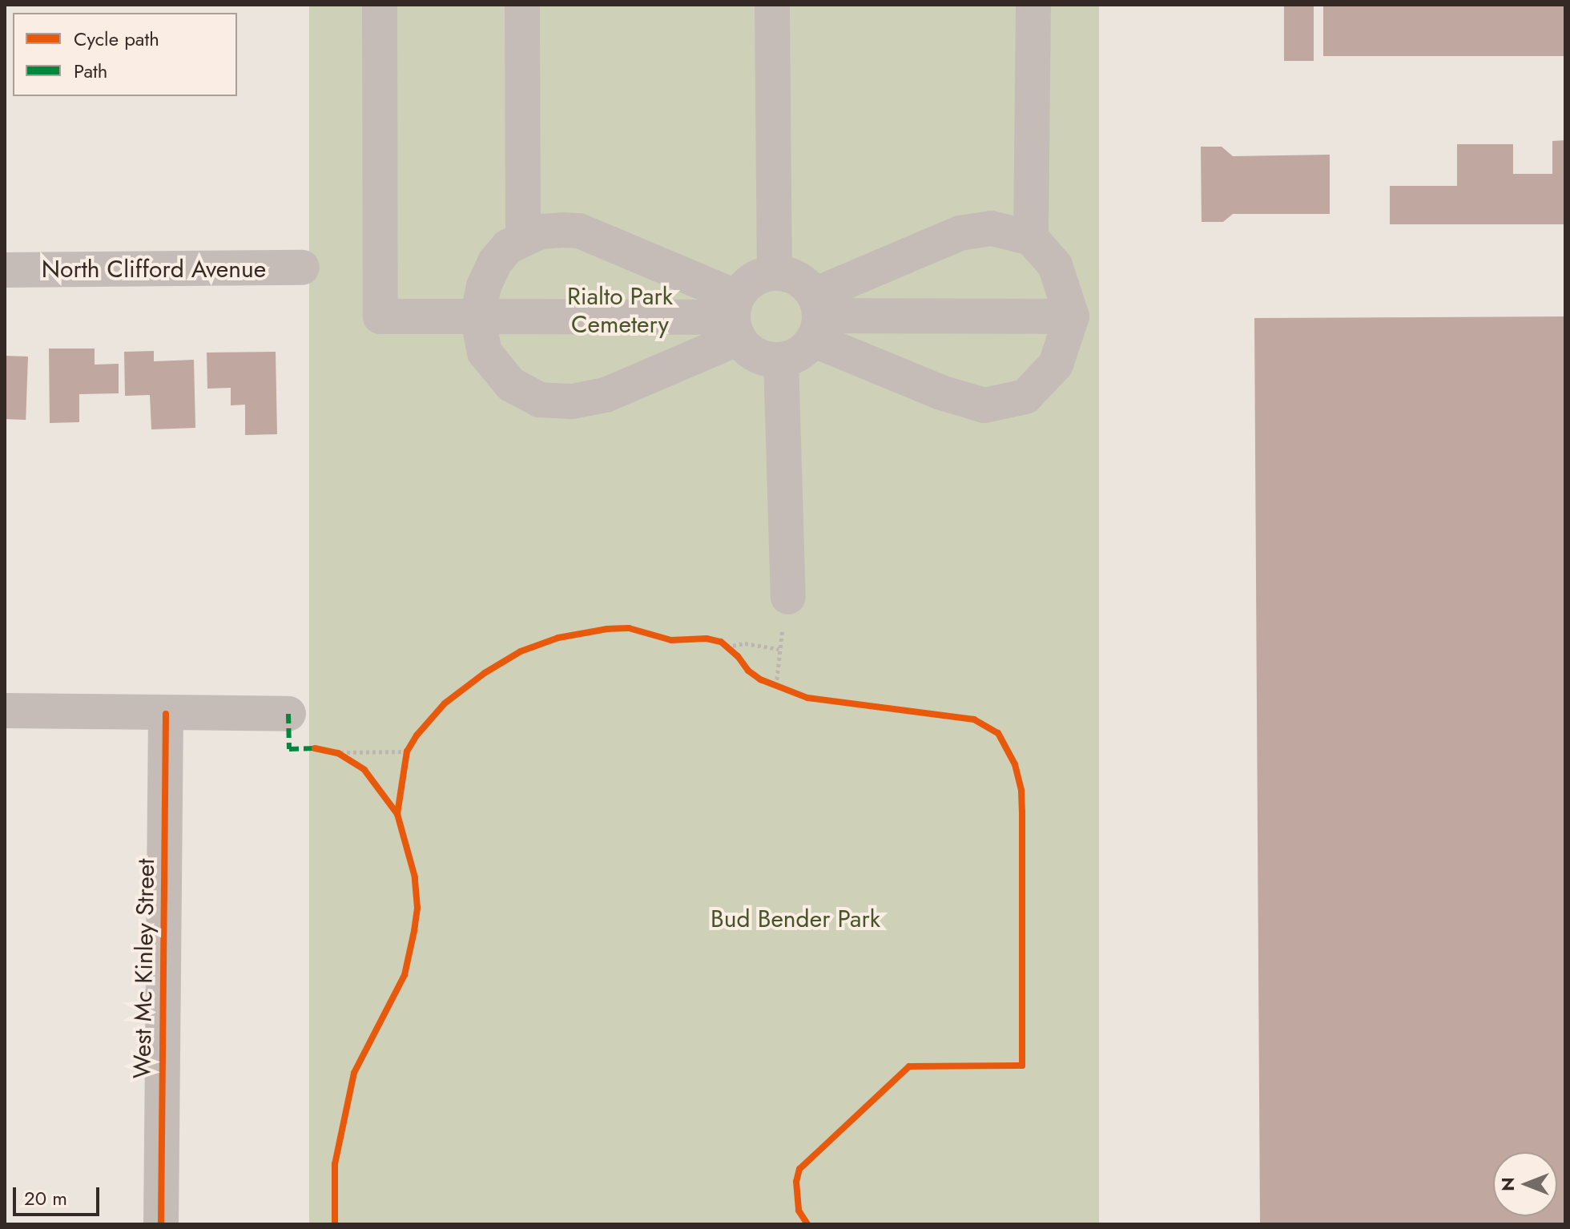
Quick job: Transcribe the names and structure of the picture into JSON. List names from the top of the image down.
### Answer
{
  "streets": {
    "street": ["North Clifford Avenue", "West Mc Kinley Street"]
  },
  "parks": ["Rialto Park Cemetery", "Bud Bender Park"],
  "legend": ["Cycle path", "Path"],
  "scale_bar": "20 m",
  "north": "left"
}
